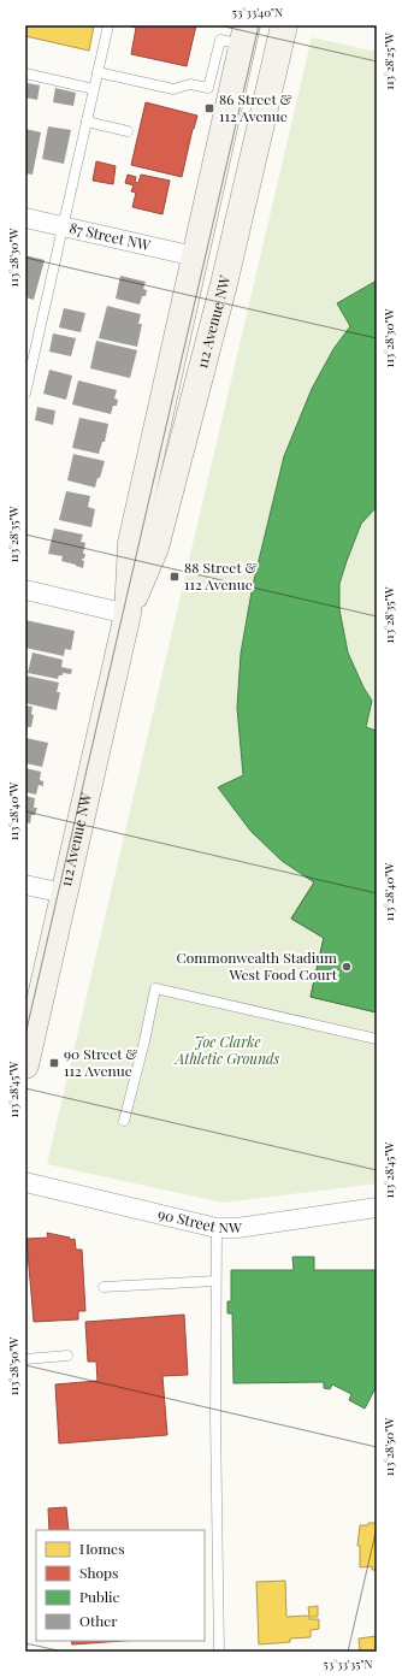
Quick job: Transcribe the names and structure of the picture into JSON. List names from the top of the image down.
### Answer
{
  "streets": {
    "main road": ["112 Avenue NW"],
    "street": ["87 Street NW", "90 Street NW"]
  },
  "crossings": [
    ["87 Street NW", "112 Avenue NW"]
  ],
  "parks": ["Joe Clarke Athletic Grounds"],
  "places": {
    "transit": ["86 Street & 112 Avenue", "88 Street & 112 Avenue", "90 Street & 112 Avenue"],
    "other": ["Commonwealth Stadium West Food Court"]
  },
  "legend": [
    "Homes",
    "Shops",
    "Public",
    "Other"
  ],
  "coordinates": [
    "53°33'40\"N",
    "113°28'25\"W",
    "113°28'30\"W",
    "113°28'35\"W",
    "113°28'40\"W",
    "113°28'45\"W",
    "113°28'50\"W",
    "53°33'35\"N"
  ]
}
